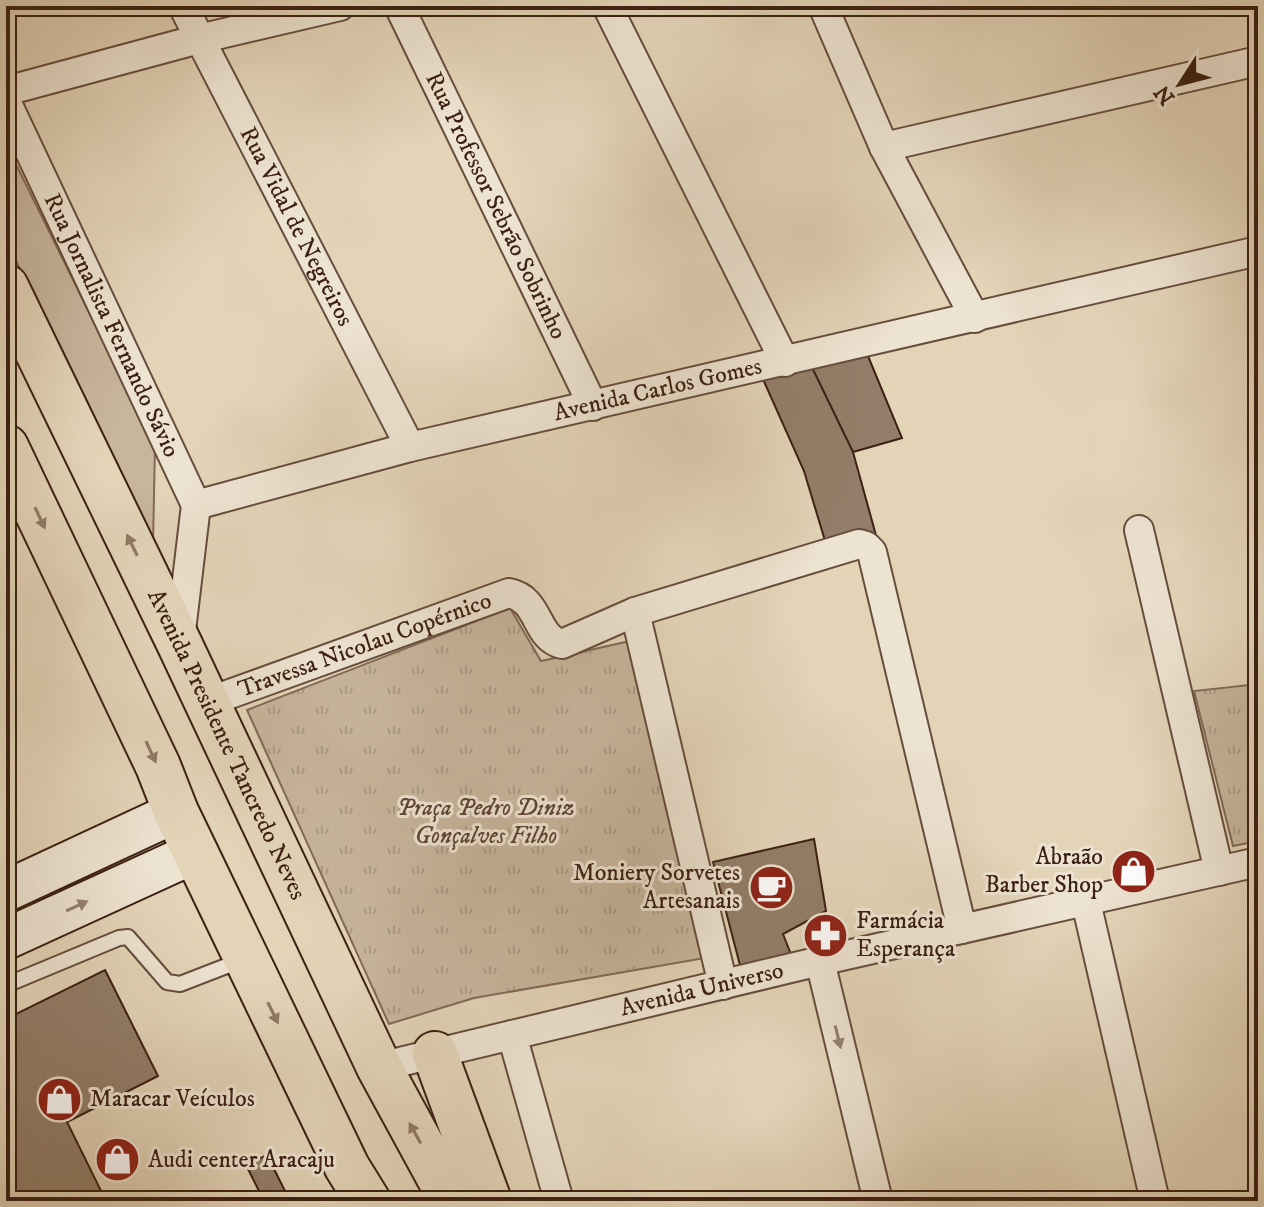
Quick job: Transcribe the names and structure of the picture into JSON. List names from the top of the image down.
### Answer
{
  "streets": {
    "main road": ["Avenida Presidente Tancredo Neves"],
    "street": [
      "Rua Professor Sebrão Sobrinho",
      "Rua Vidal de Negreiros",
      "Rua Jornalista Fernando Sávio",
      "Avenida Carlos Gomes",
      "Travessa Nicolau Copérnico",
      "Avenida Universo"
    ]
  },
  "crossings": [
    ["Rua Professor Sebrão Sobrinho", "Avenida Carlos Gomes"],
    ["Rua Vidal de Negreiros", "Avenida Carlos Gomes"],
    ["Rua Jornalista Fernando Sávio", "Avenida Carlos Gomes"],
    ["Travessa Nicolau Copérnico", "Avenida Presidente Tancredo Neves"],
    ["Travessa Nicolau Copérnico", "Avenida Universo"],
    ["Avenida Presidente Tancredo Neves", "Avenida Universo"]
  ],
  "parks": ["Praça Pedro Diniz Gonçalves Filho"],
  "places": {
    "shop": ["Abraão Barber Shop", "Maracar Veículos", "Audi center Aracaju"],
    "cafe": ["Moniery Sorvetes Artesanais"],
    "pharmacy": ["Farmácia Esperança"]
  },
  "north": "bottom left"
}
